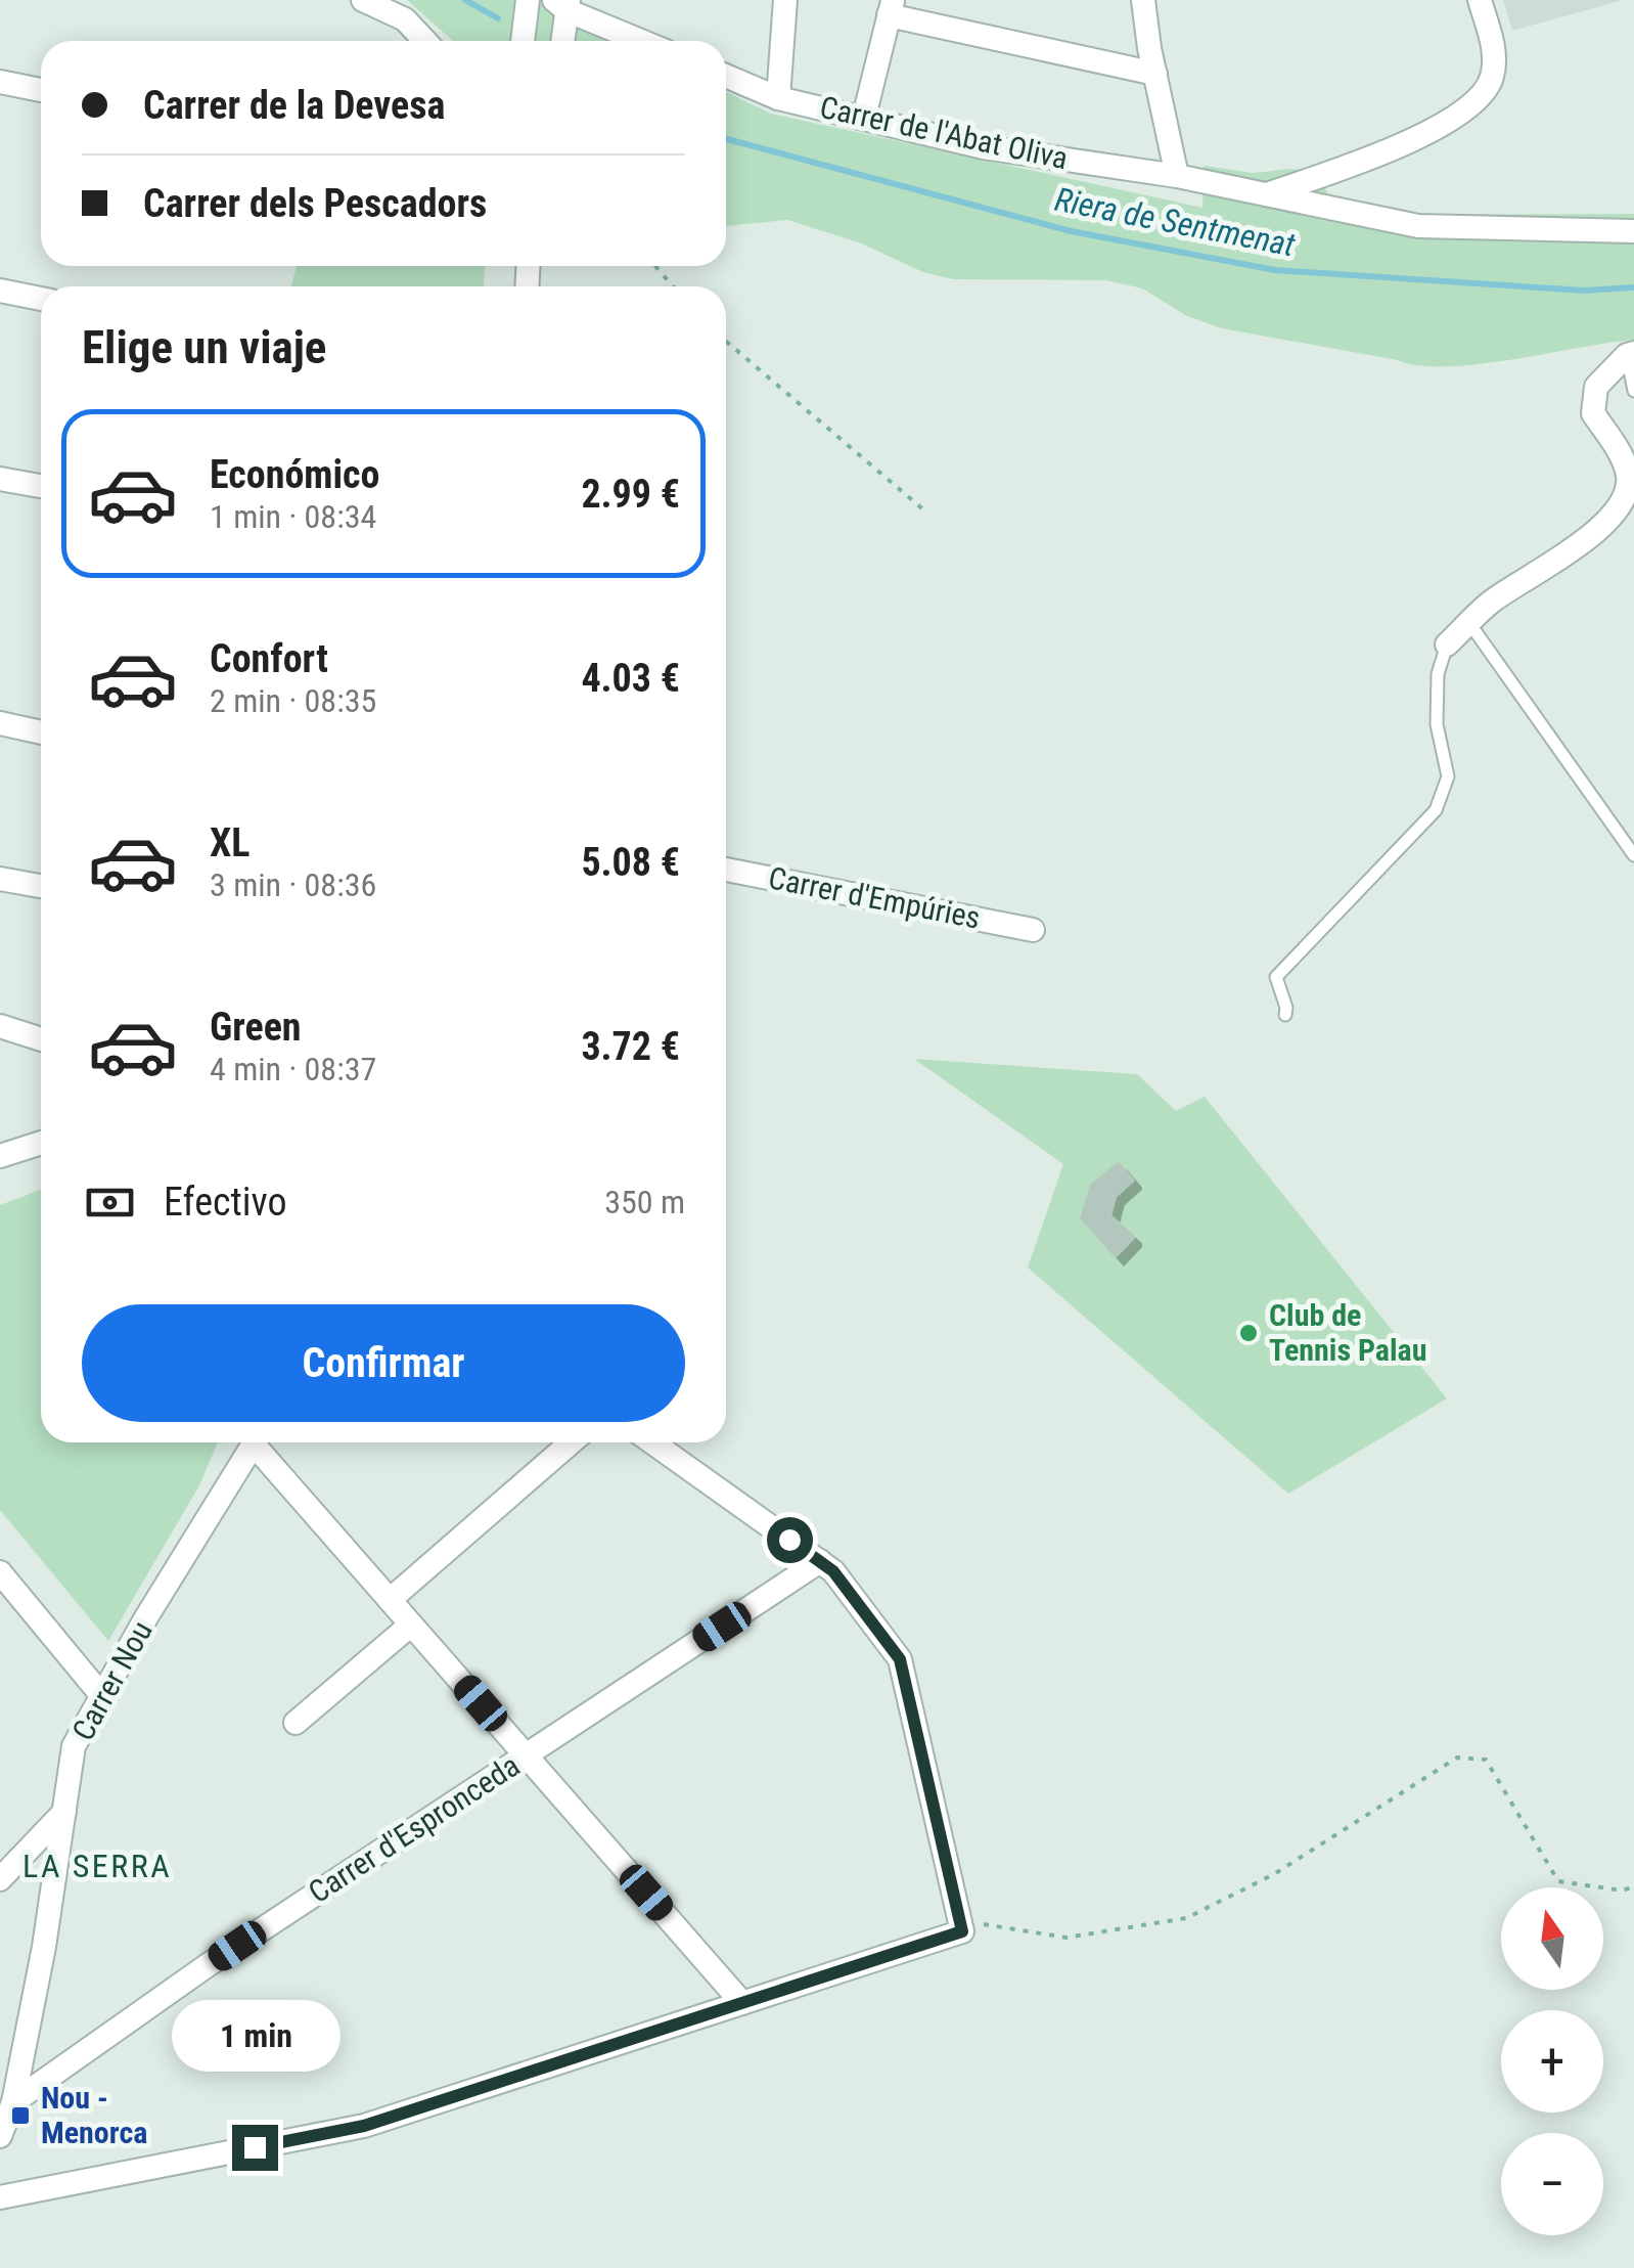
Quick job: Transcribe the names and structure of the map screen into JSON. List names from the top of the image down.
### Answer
{
  "streets": {
    "street": [
      "Carrer de l'Abat Oliva",
      "Carrer d'Empúries",
      "Carrer Nou",
      "Carrer d'Espronceda"
    ]
  },
  "crossings": [
    ["Carrer Nou", "Carrer d'Espronceda"]
  ],
  "districts": ["LA SERRA"],
  "water": ["Riera de Sentmenat"],
  "places": {
    "other": ["Club de Tennis Palau"],
    "transit": ["Nou - Menorca"]
  },
  "north": "top",
  "page": {
    "banner": ["Carrer de la Devesa", "Carrer dels Pescadors"],
    "heading": "Elige un viaje",
    "list": [
      {
        "name": "Económico",
        "note": "1 min · 08:34",
        "value": "2.99 €"
      },
      {
        "name": "Confort",
        "note": "2 min · 08:35",
        "value": "4.03 €"
      },
      {
        "name": "XL",
        "note": "3 min · 08:36",
        "value": "5.08 €"
      },
      {
        "name": "Green",
        "note": "4 min · 08:37",
        "value": "3.72 €"
      }
    ],
    "pay": ["Efectivo", "350 m"],
    "buttons": "Confirmar",
    "map_buttons": ["+", "−"],
    "bubble": "1 min"
  }
}
